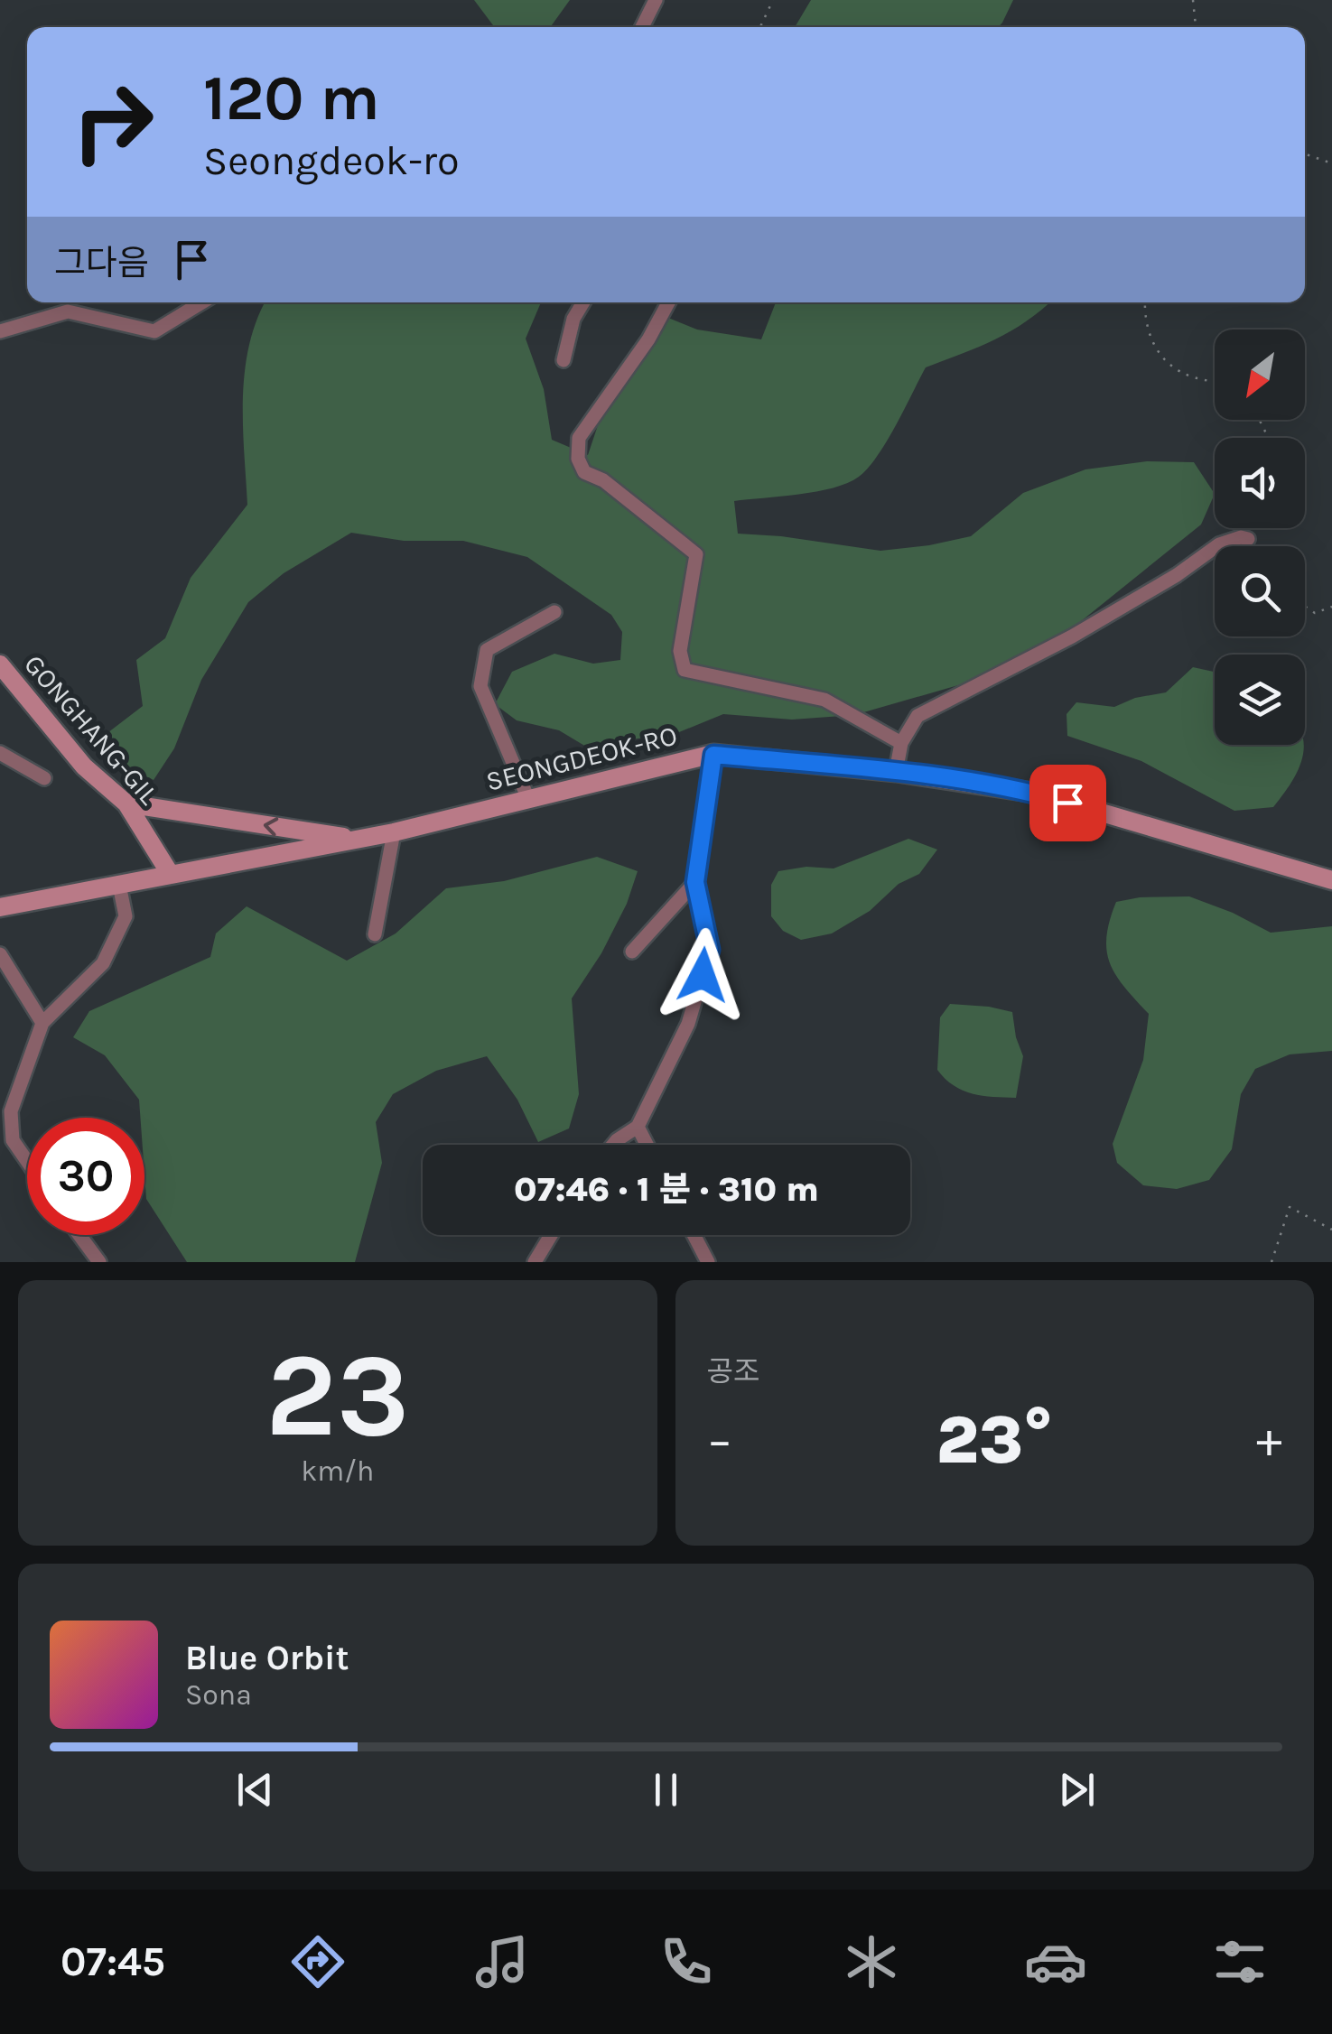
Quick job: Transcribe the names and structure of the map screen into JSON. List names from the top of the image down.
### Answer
{
  "streets": {
    "street": ["GONGHANG-GIL", "SEONGDEOK-RO"]
  },
  "crossings": [
    ["GONGHANG-GIL", "SEONGDEOK-RO"]
  ],
  "north": "bottom left",
  "page": {
    "turn": ["120 m", "Seongdeok-ro"],
    "then": "그다음",
    "limit": "30",
    "trip": "07:46 · 1 분 · 310 m",
    "tile": [
      ["23", "km/h"],
      "공조"
    ],
    "heat": ["−", "23°", "+"],
    "song": ["Blue Orbit", "Sona"],
    "tabs": "07:45"
  }
}
